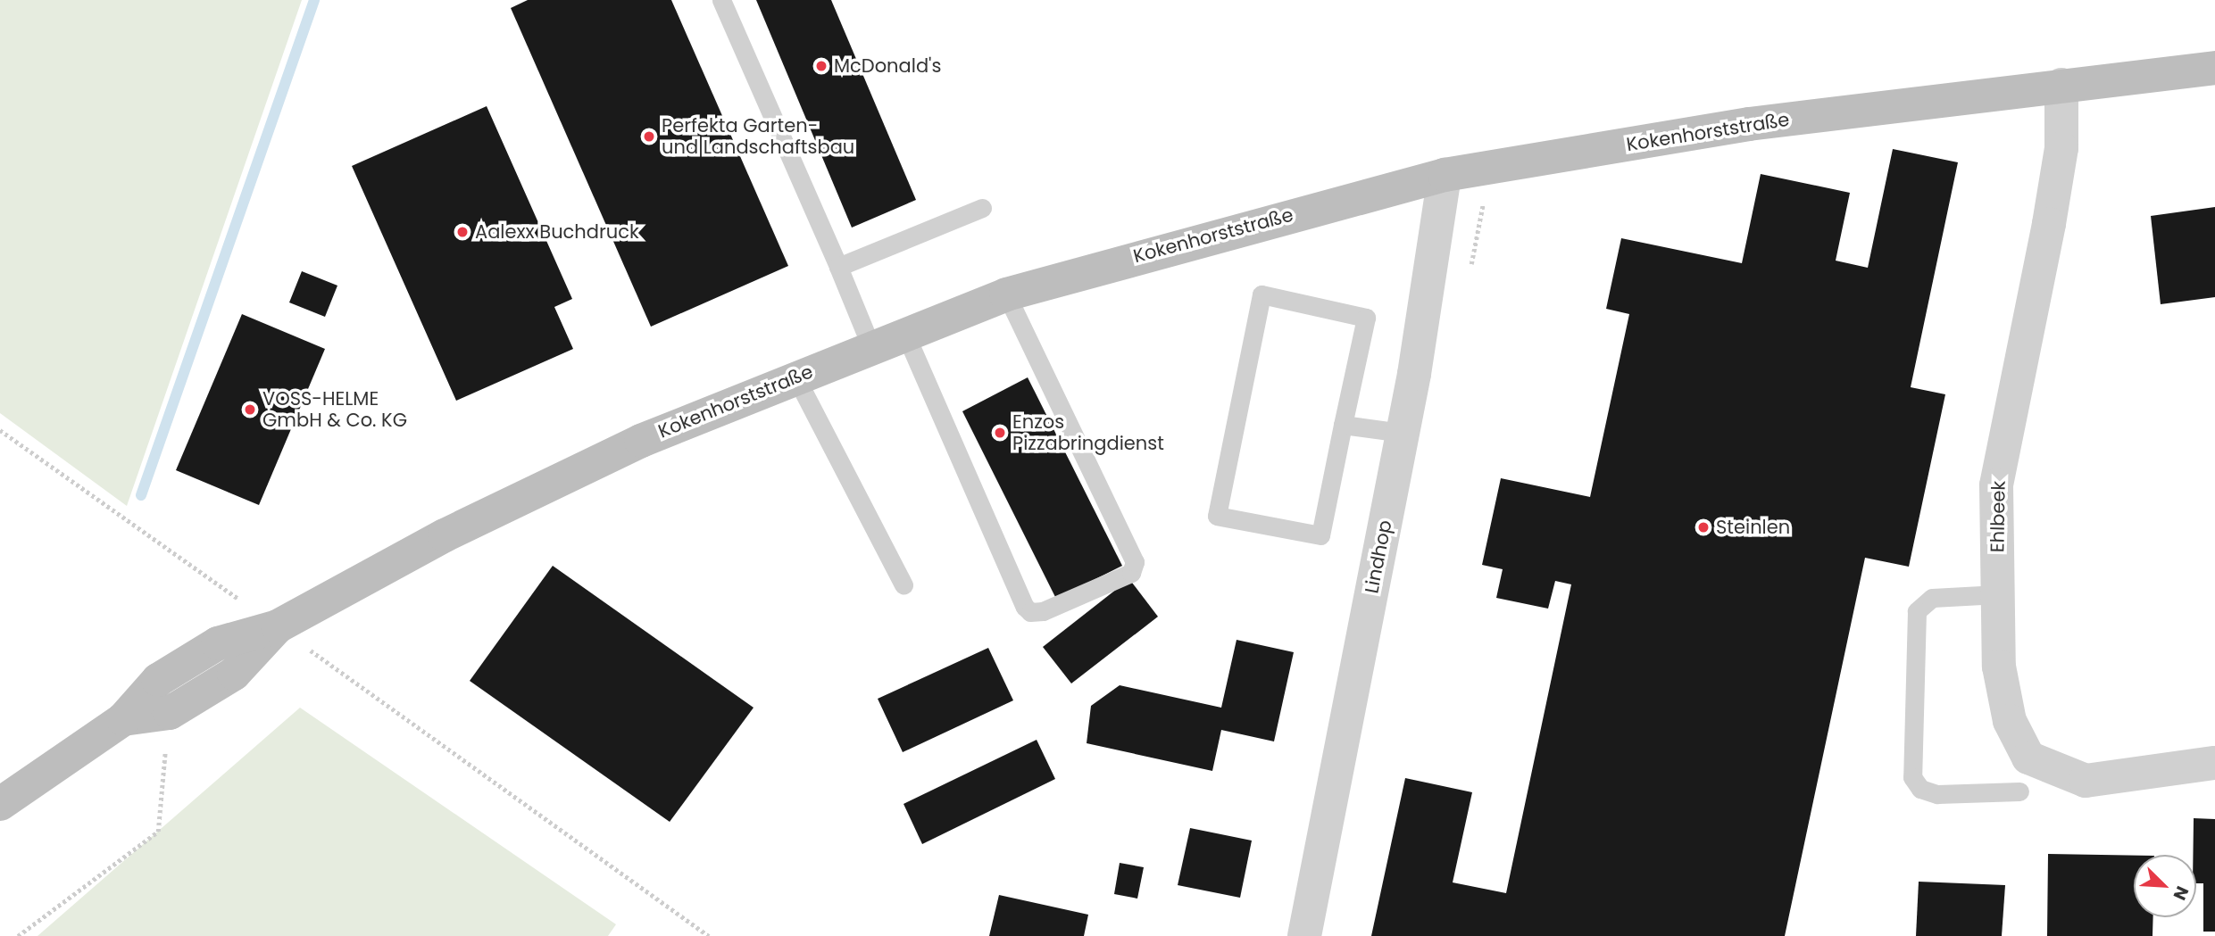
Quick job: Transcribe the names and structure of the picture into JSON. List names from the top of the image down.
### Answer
{
  "streets": {
    "main road": ["Kokenhorststraße"],
    "street": ["Ehlbeek", "Lindhop"]
  },
  "crossings": [
    ["Kokenhorststraße", "Ehlbeek"],
    ["Kokenhorststraße", "Lindhop"]
  ],
  "places": [
    "McDonald's",
    "Perfekta Garten- und Landschaftsbau",
    "Aalexx Buchdruck",
    "VOSS-HELME GmbH & Co. KG",
    "Enzos Pizzabringdienst",
    "Steinlen"
  ],
  "north": "bottom right"
}
